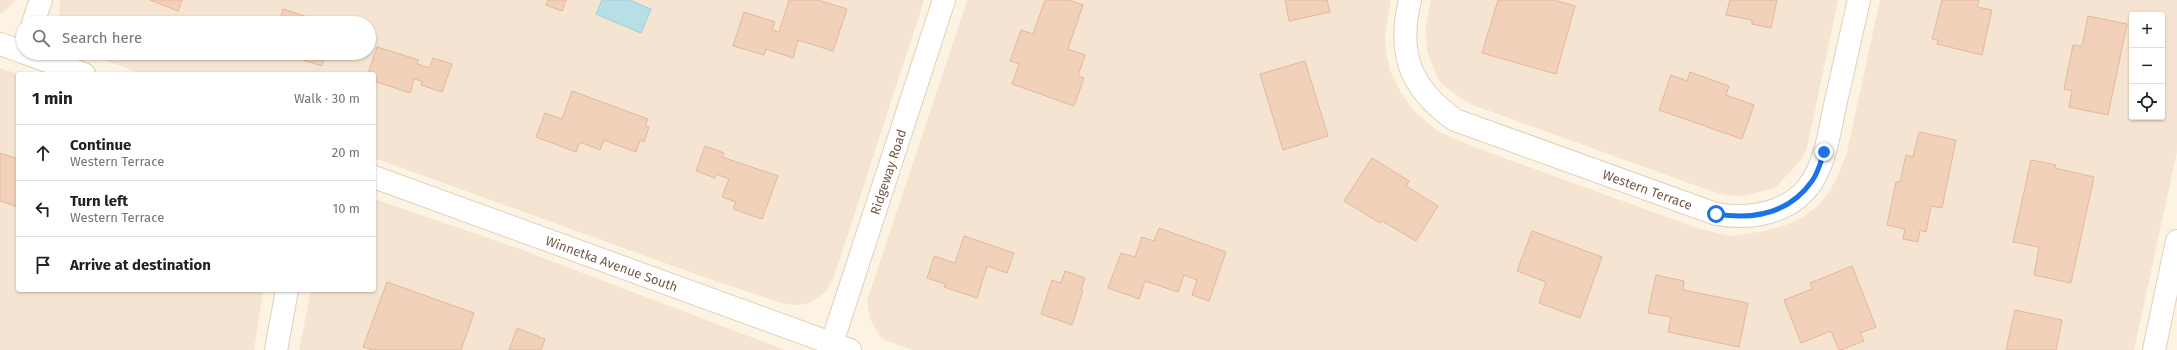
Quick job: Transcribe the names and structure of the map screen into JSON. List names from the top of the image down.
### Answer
{
  "streets": {
    "street": ["Ridgeway Road", "Western Terrace", "Winnetka Avenue South"]
  },
  "crossings": [
    ["Ridgeway Road", "Winnetka Avenue South"]
  ],
  "page": {
    "map_buttons": ["+", "−"],
    "search": "Search here",
    "heading": ["1 min", "Walk · 30 m"],
    "list": [
      ["Continue", "Western Terrace", "20 m"],
      ["Turn left", "Western Terrace", "10 m"],
      "Arrive at destination"
    ]
  }
}
